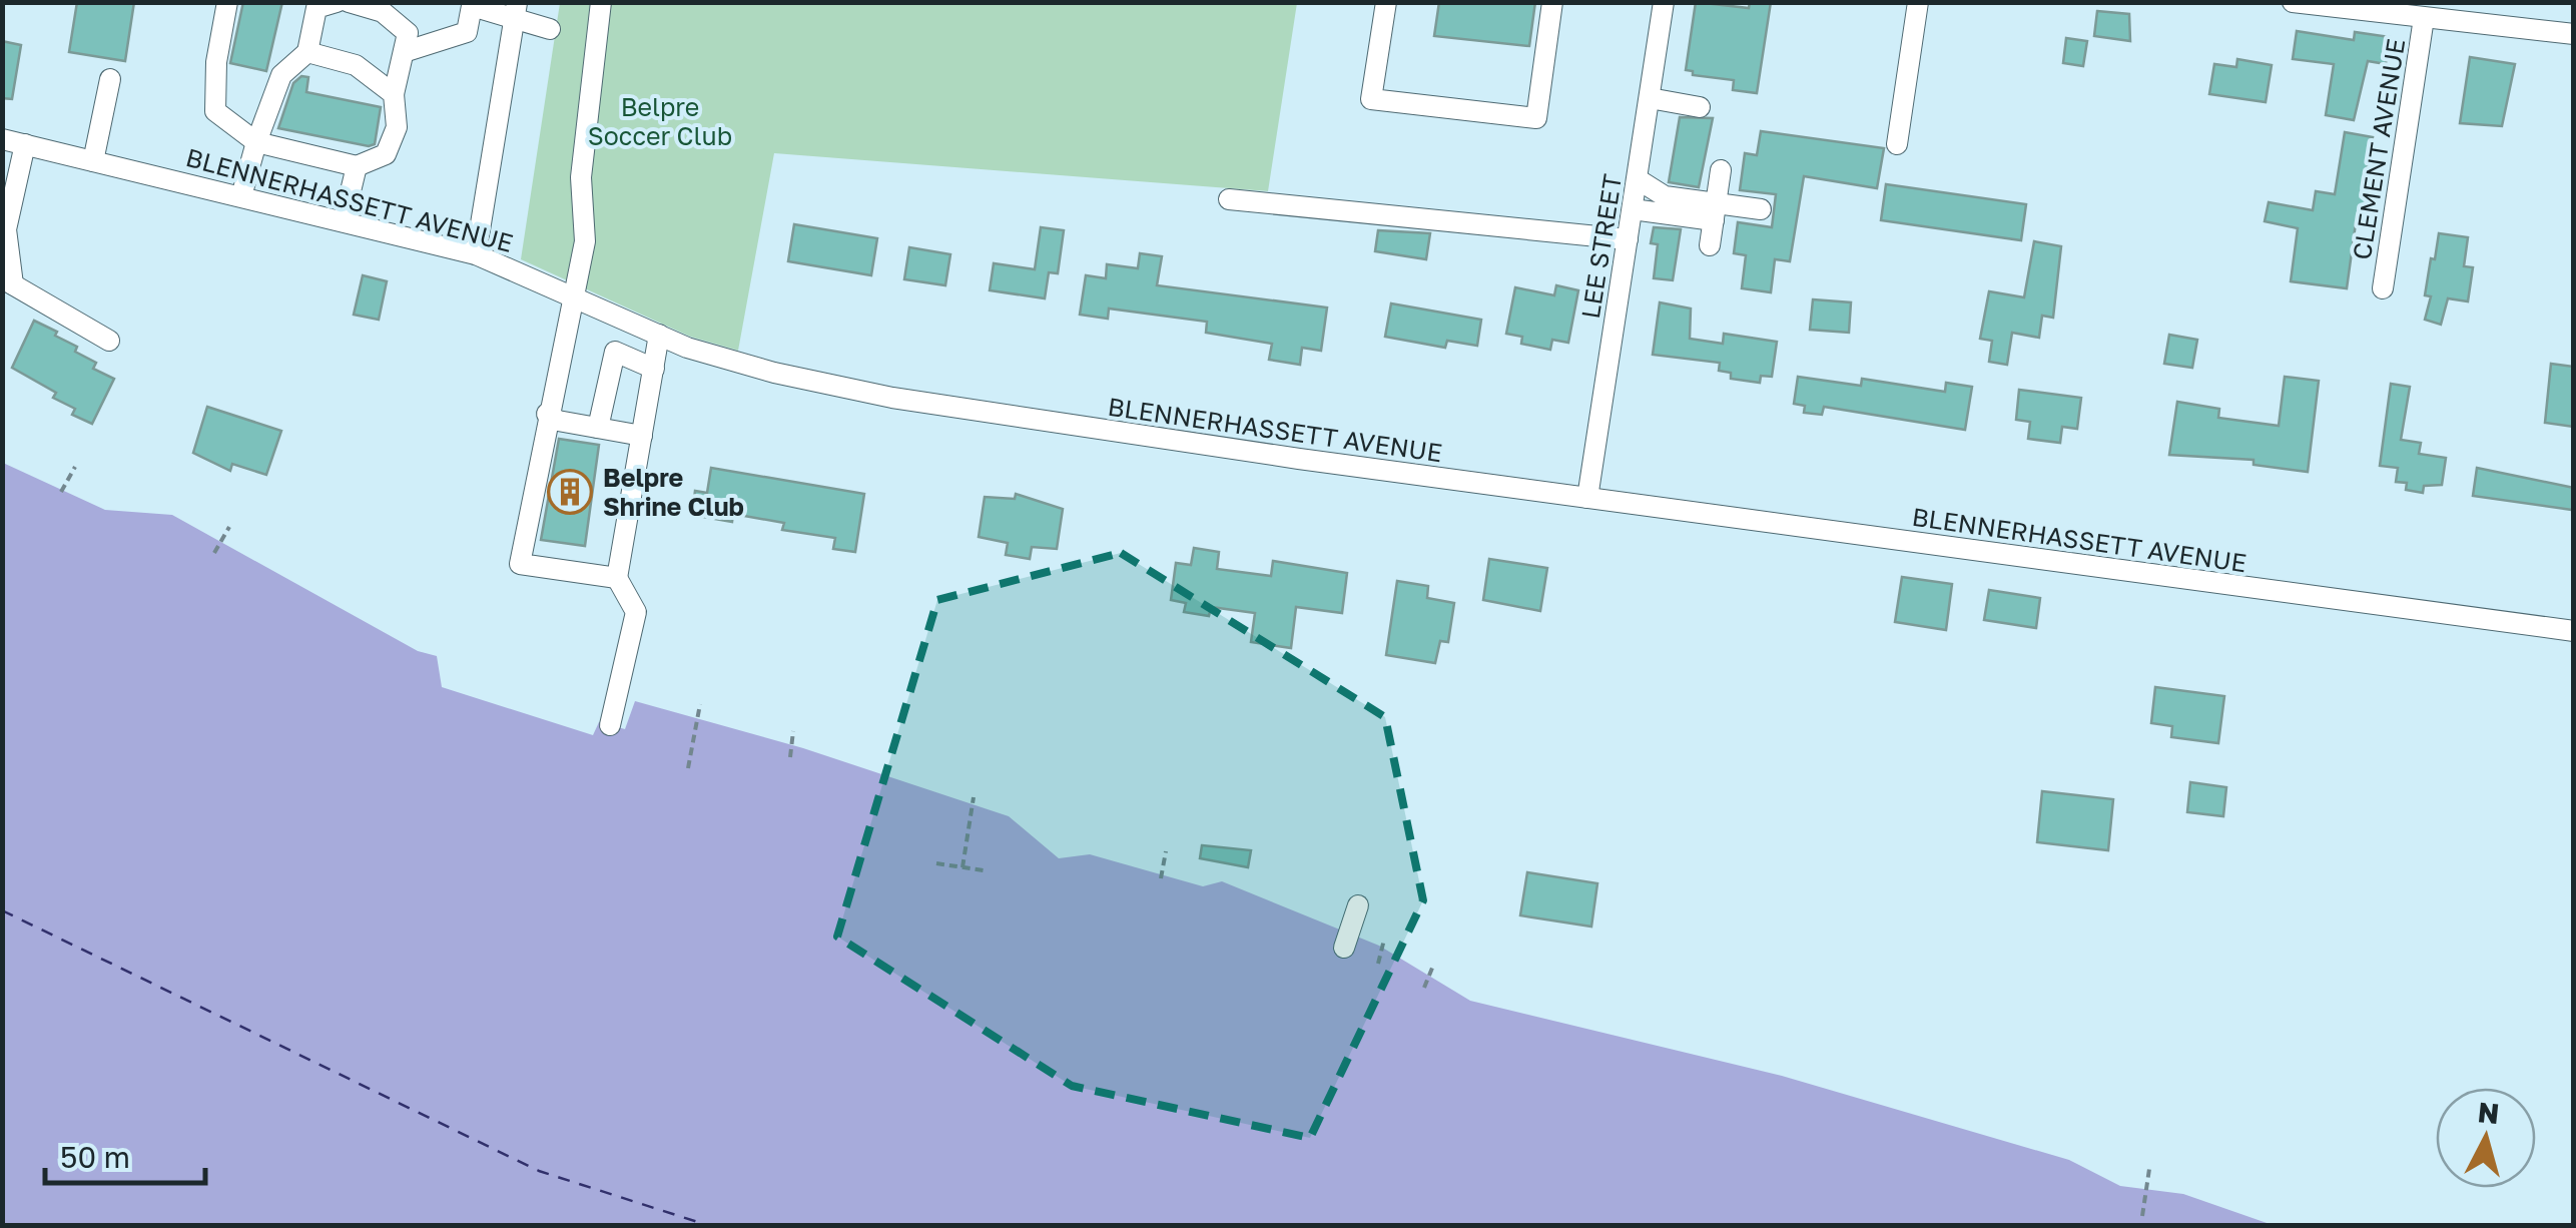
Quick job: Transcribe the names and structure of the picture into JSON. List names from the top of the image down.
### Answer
{
  "streets": {
    "street": ["CLEMENT AVENUE", "BLENNERHASSETT AVENUE", "LEE STREET"]
  },
  "crossings": [
    ["BLENNERHASSETT AVENUE", "LEE STREET"]
  ],
  "parks": ["Belpre Soccer Club"],
  "places": {
    "building": ["Belpre Shrine Club"]
  },
  "scale_bar": "50 m",
  "north": "top"
}
